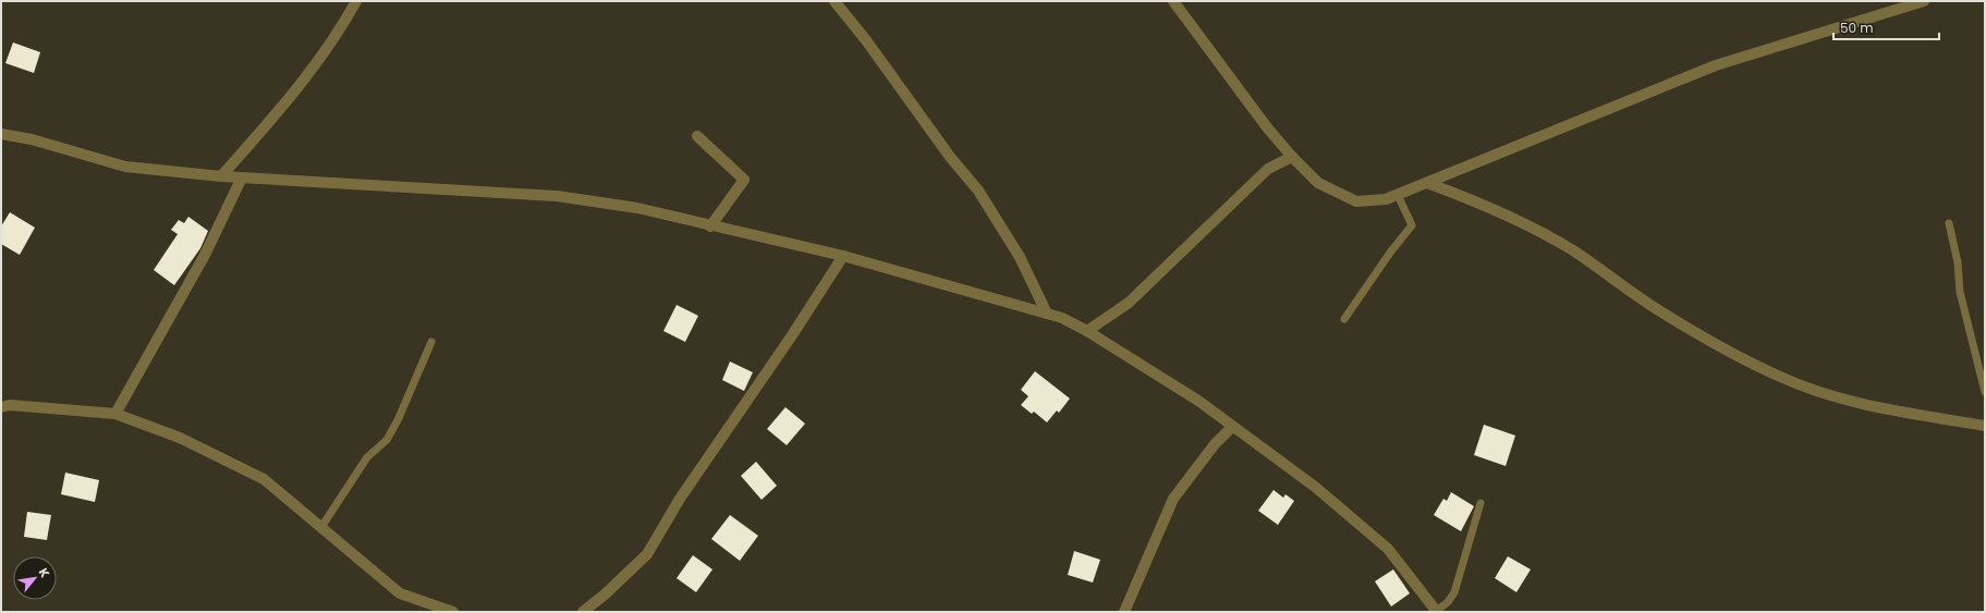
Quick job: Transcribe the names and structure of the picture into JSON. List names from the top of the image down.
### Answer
{
  "scale_bar": "50 m",
  "north": "top right"
}
